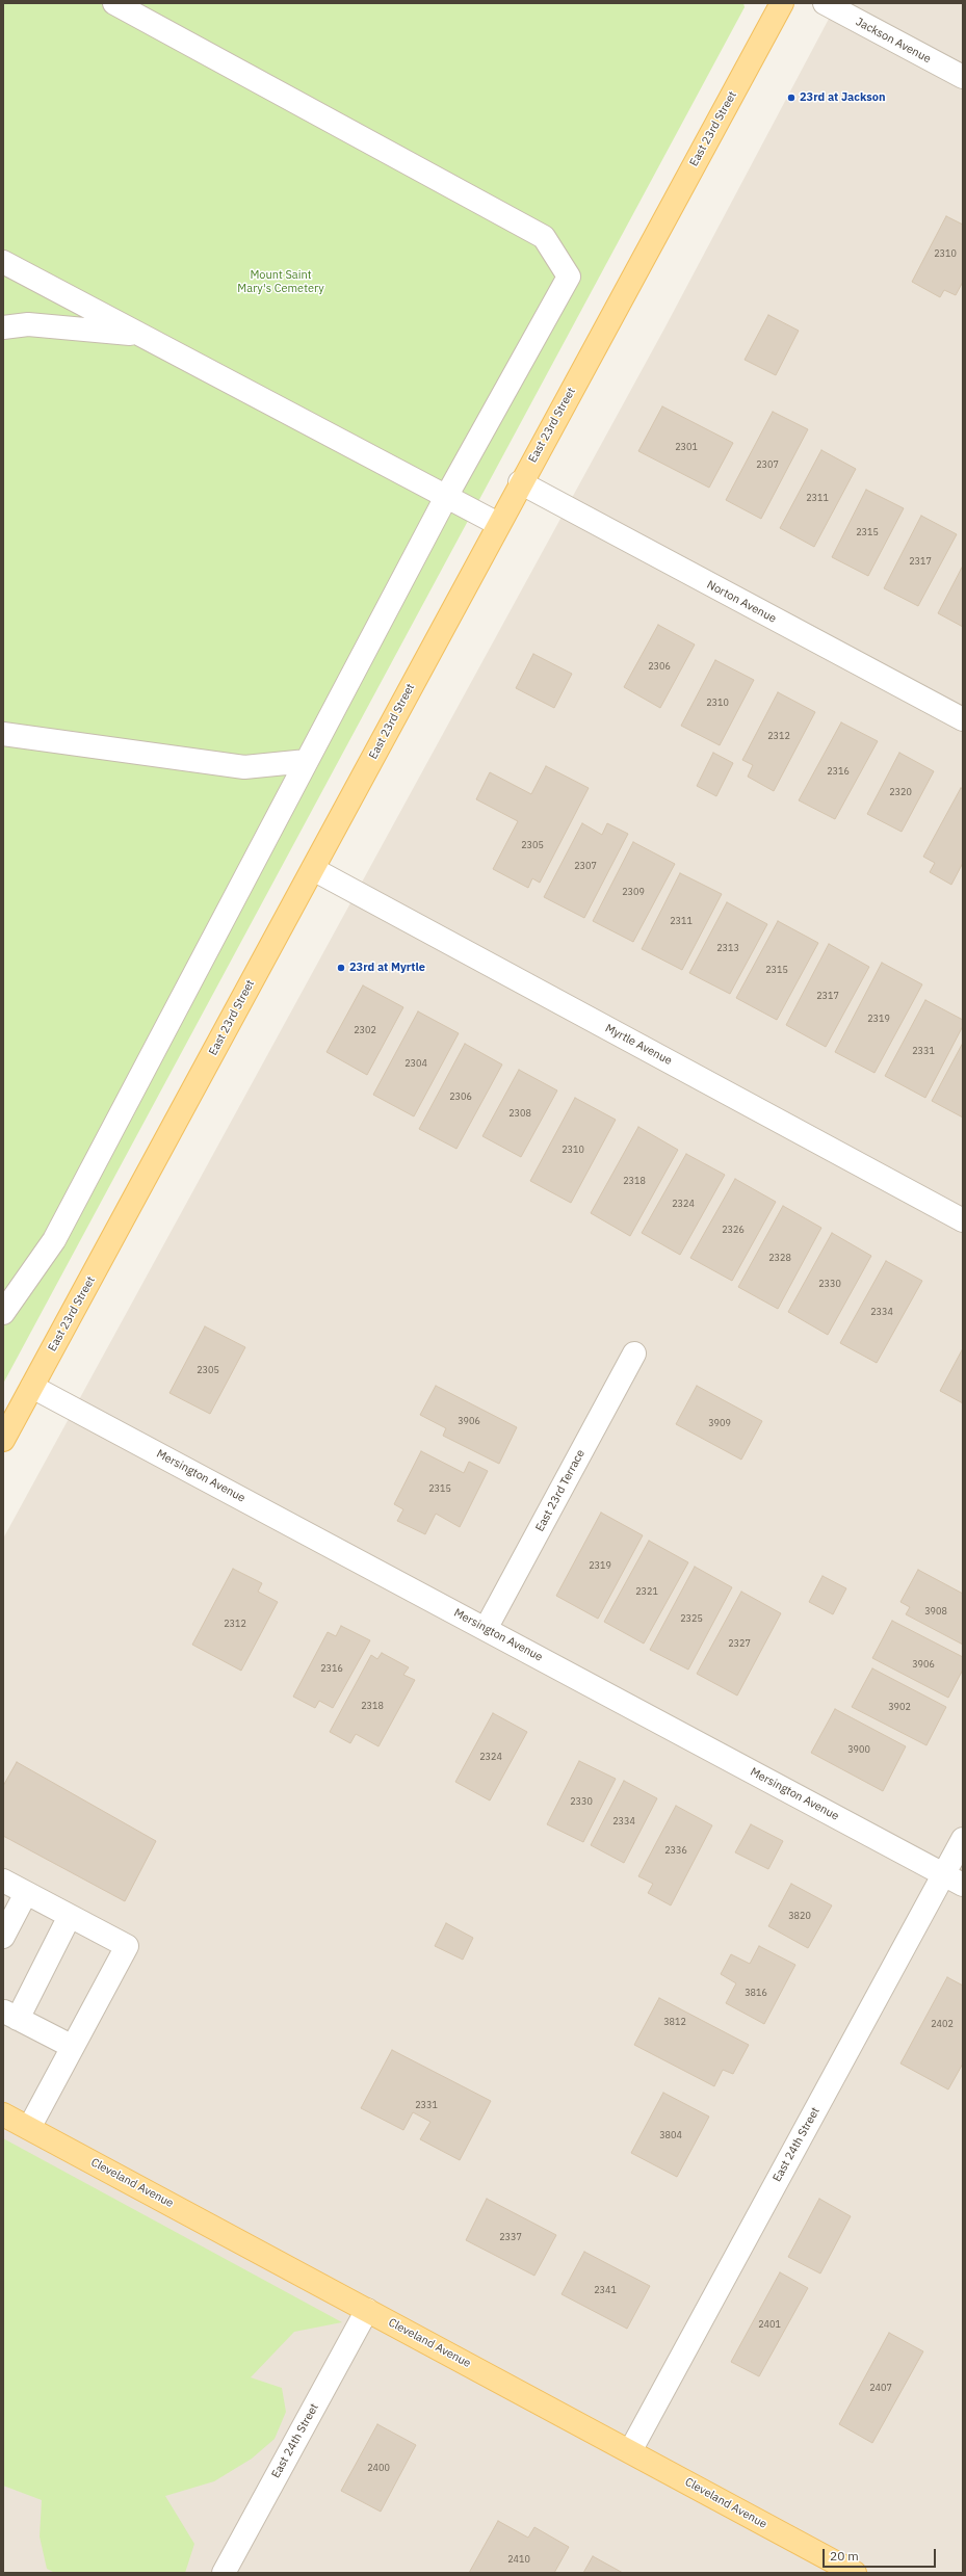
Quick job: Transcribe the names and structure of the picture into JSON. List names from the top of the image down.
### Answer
{
  "streets": {
    "main road": ["East 23rd Street", "Cleveland Avenue"],
    "street": [
      "Jackson Avenue",
      "Norton Avenue",
      "Myrtle Avenue",
      "Mersington Avenue",
      "East 23rd Terrace",
      "East 24th Street"
    ]
  },
  "crossings": [
    ["East 23rd Street", "Norton Avenue"],
    ["East 23rd Street", "Myrtle Avenue"],
    ["East 23rd Street", "Mersington Avenue"],
    ["Mersington Avenue", "East 23rd Terrace"],
    ["Mersington Avenue", "East 24th Street"],
    ["East 24th Street", "Cleveland Avenue"]
  ],
  "parks": ["Mount Saint Mary's Cemetery"],
  "places": ["23rd at Jackson", "23rd at Myrtle"],
  "house_numbers": [
    "2310",
    "2301",
    "2307",
    "2311",
    "2315",
    "2317",
    "2306",
    "2310",
    "2312",
    "2316",
    "2320",
    "2305",
    "2307",
    "2309",
    "2311",
    "2313",
    "2315",
    "2317",
    "2319",
    "2302",
    "2331",
    "2304",
    "2306",
    "2308",
    "2310",
    "2318",
    "2324",
    "2326",
    "2328",
    "2330",
    "2334",
    "2305",
    "3906",
    "3909",
    "2315",
    "2319",
    "2321",
    "3908",
    "2325",
    "2312",
    "2327",
    "3906",
    "2316",
    "2318",
    "3902",
    "3900",
    "2324",
    "2330",
    "2334",
    "2336",
    "3820",
    "3816",
    "3812",
    "2402",
    "2331",
    "3804",
    "2337",
    "2341",
    "2401",
    "2407",
    "2400",
    "2410"
  ],
  "scale_bar": "20 m"
}
